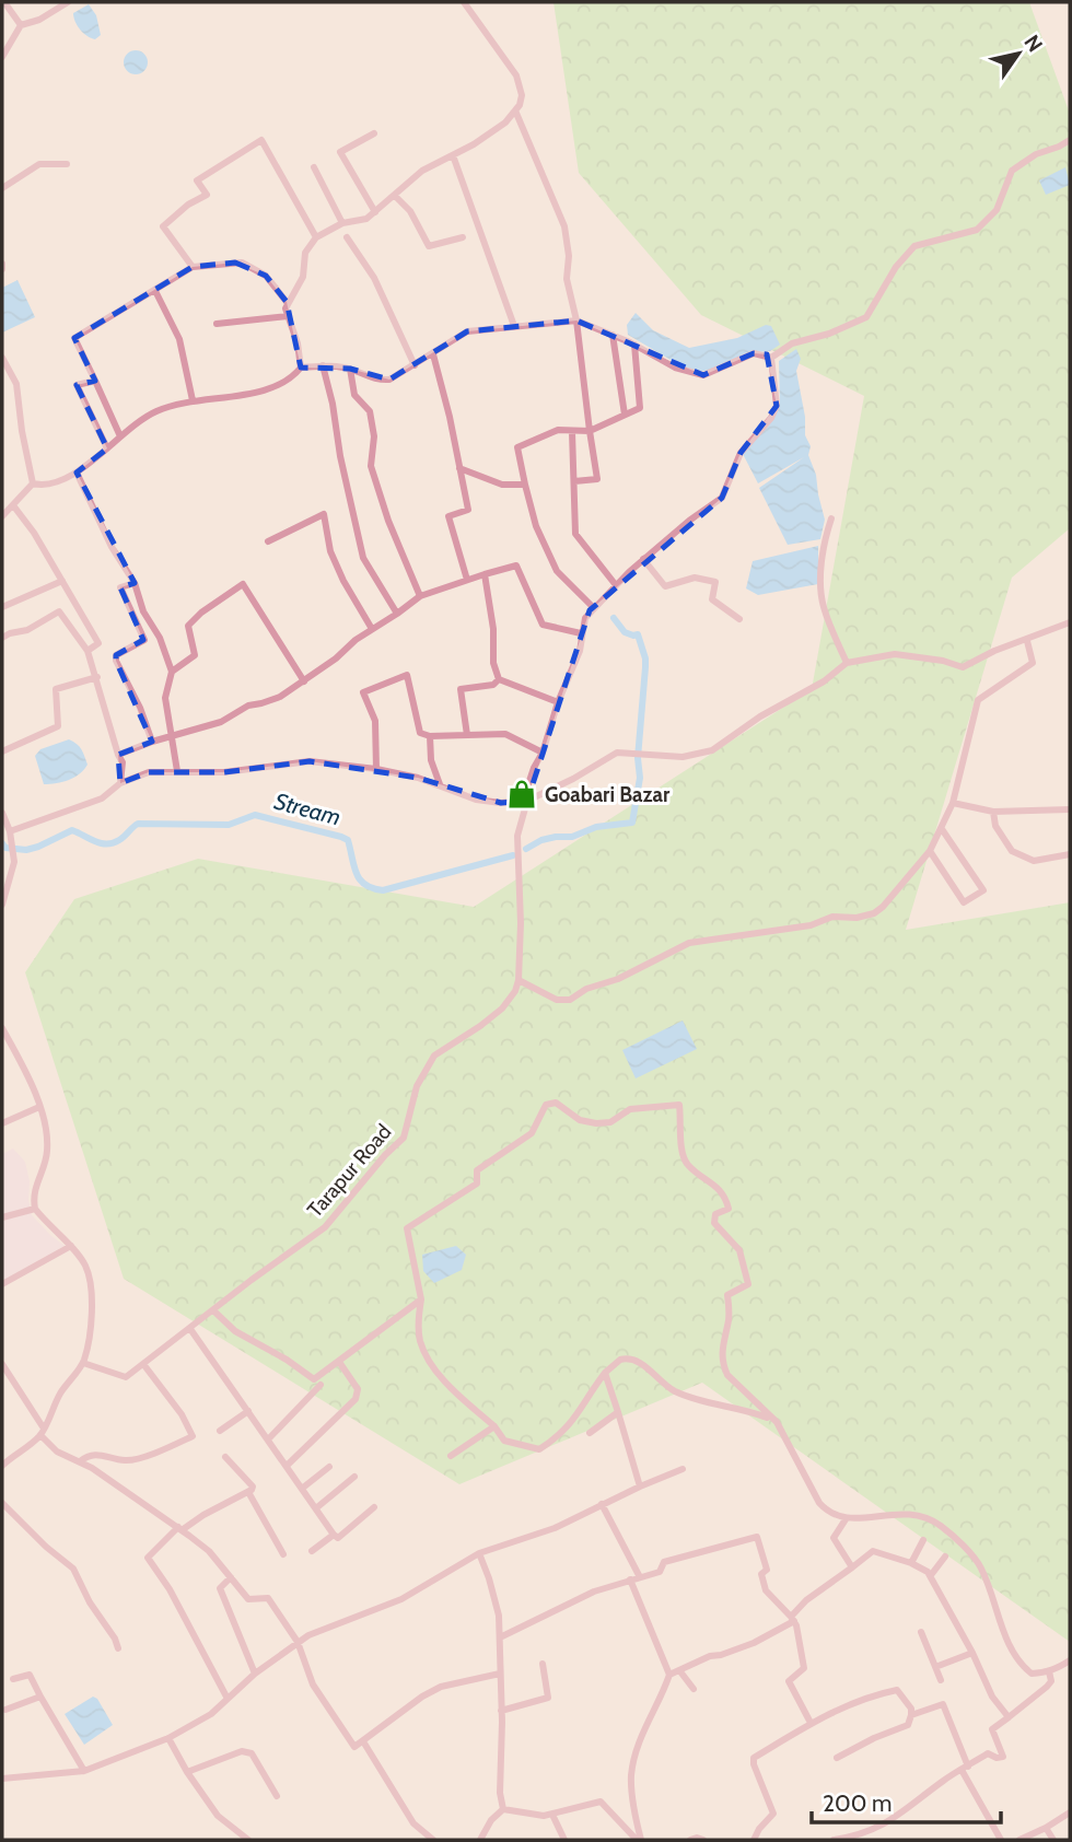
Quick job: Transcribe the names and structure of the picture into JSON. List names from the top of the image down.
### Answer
{
  "streets": {
    "street": ["Tarapur Road"]
  },
  "water": ["Stream"],
  "places": {
    "shop": ["Goabari Bazar"]
  },
  "scale_bar": "200 m",
  "north": "top right"
}
